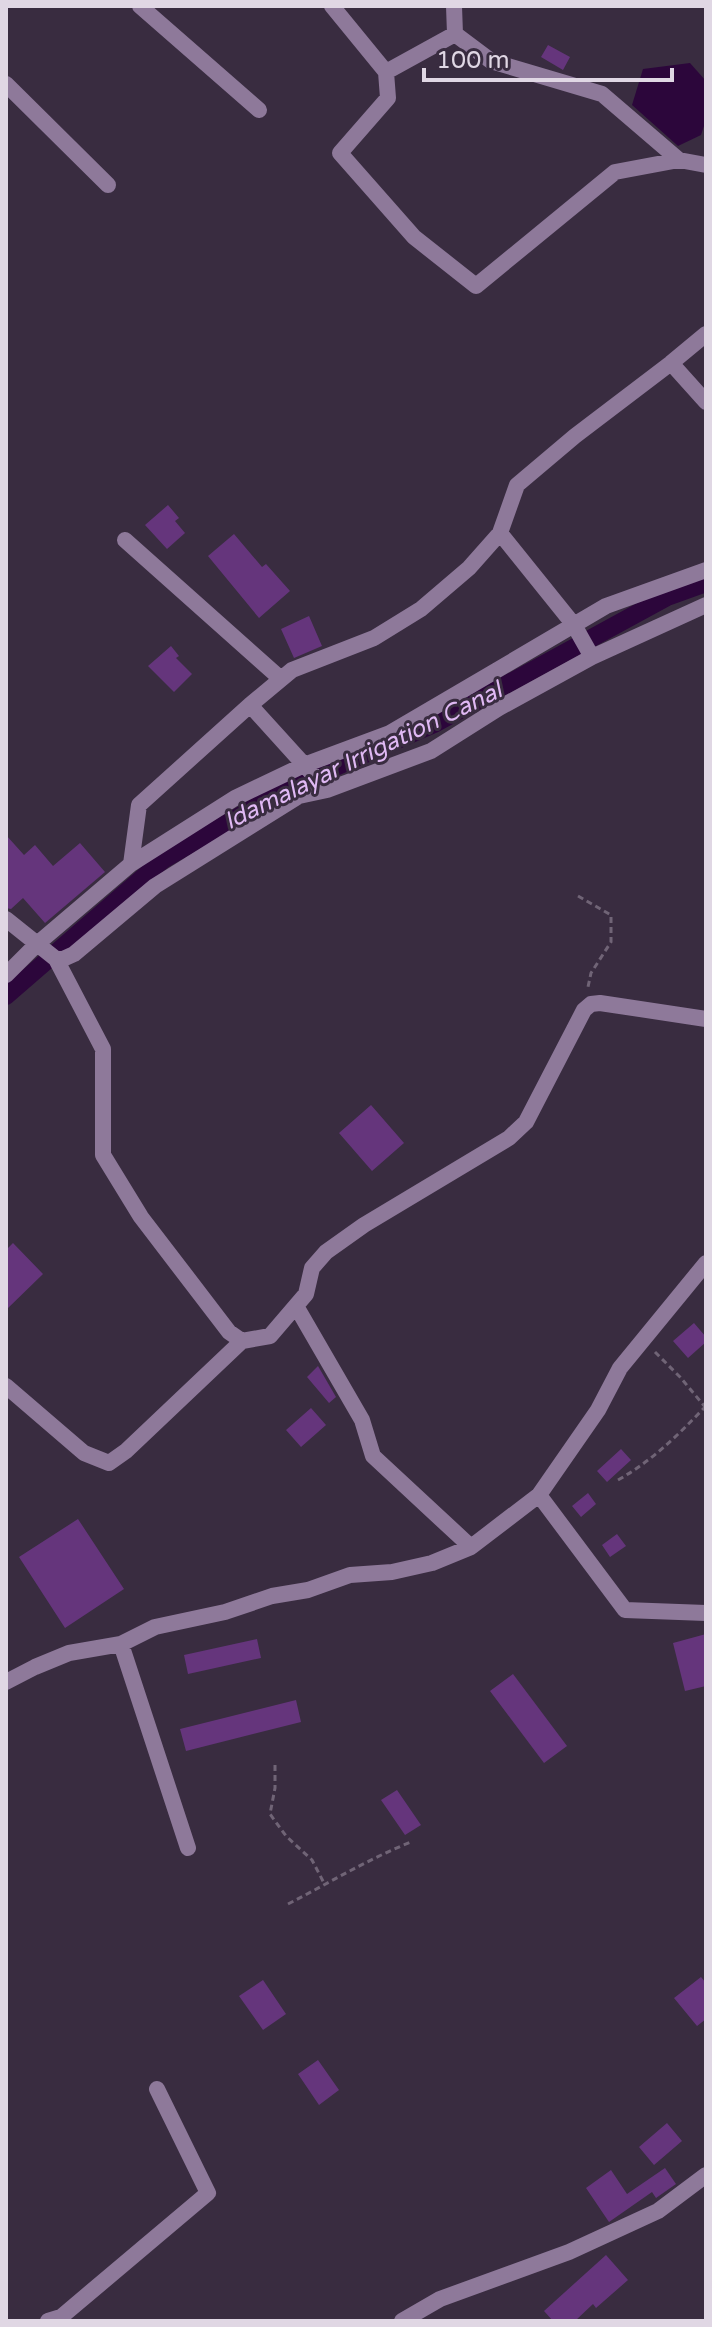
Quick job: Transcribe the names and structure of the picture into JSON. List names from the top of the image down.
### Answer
{
  "water": ["Idamalayar Irrigation Canal"],
  "scale_bar": "100 m"
}
